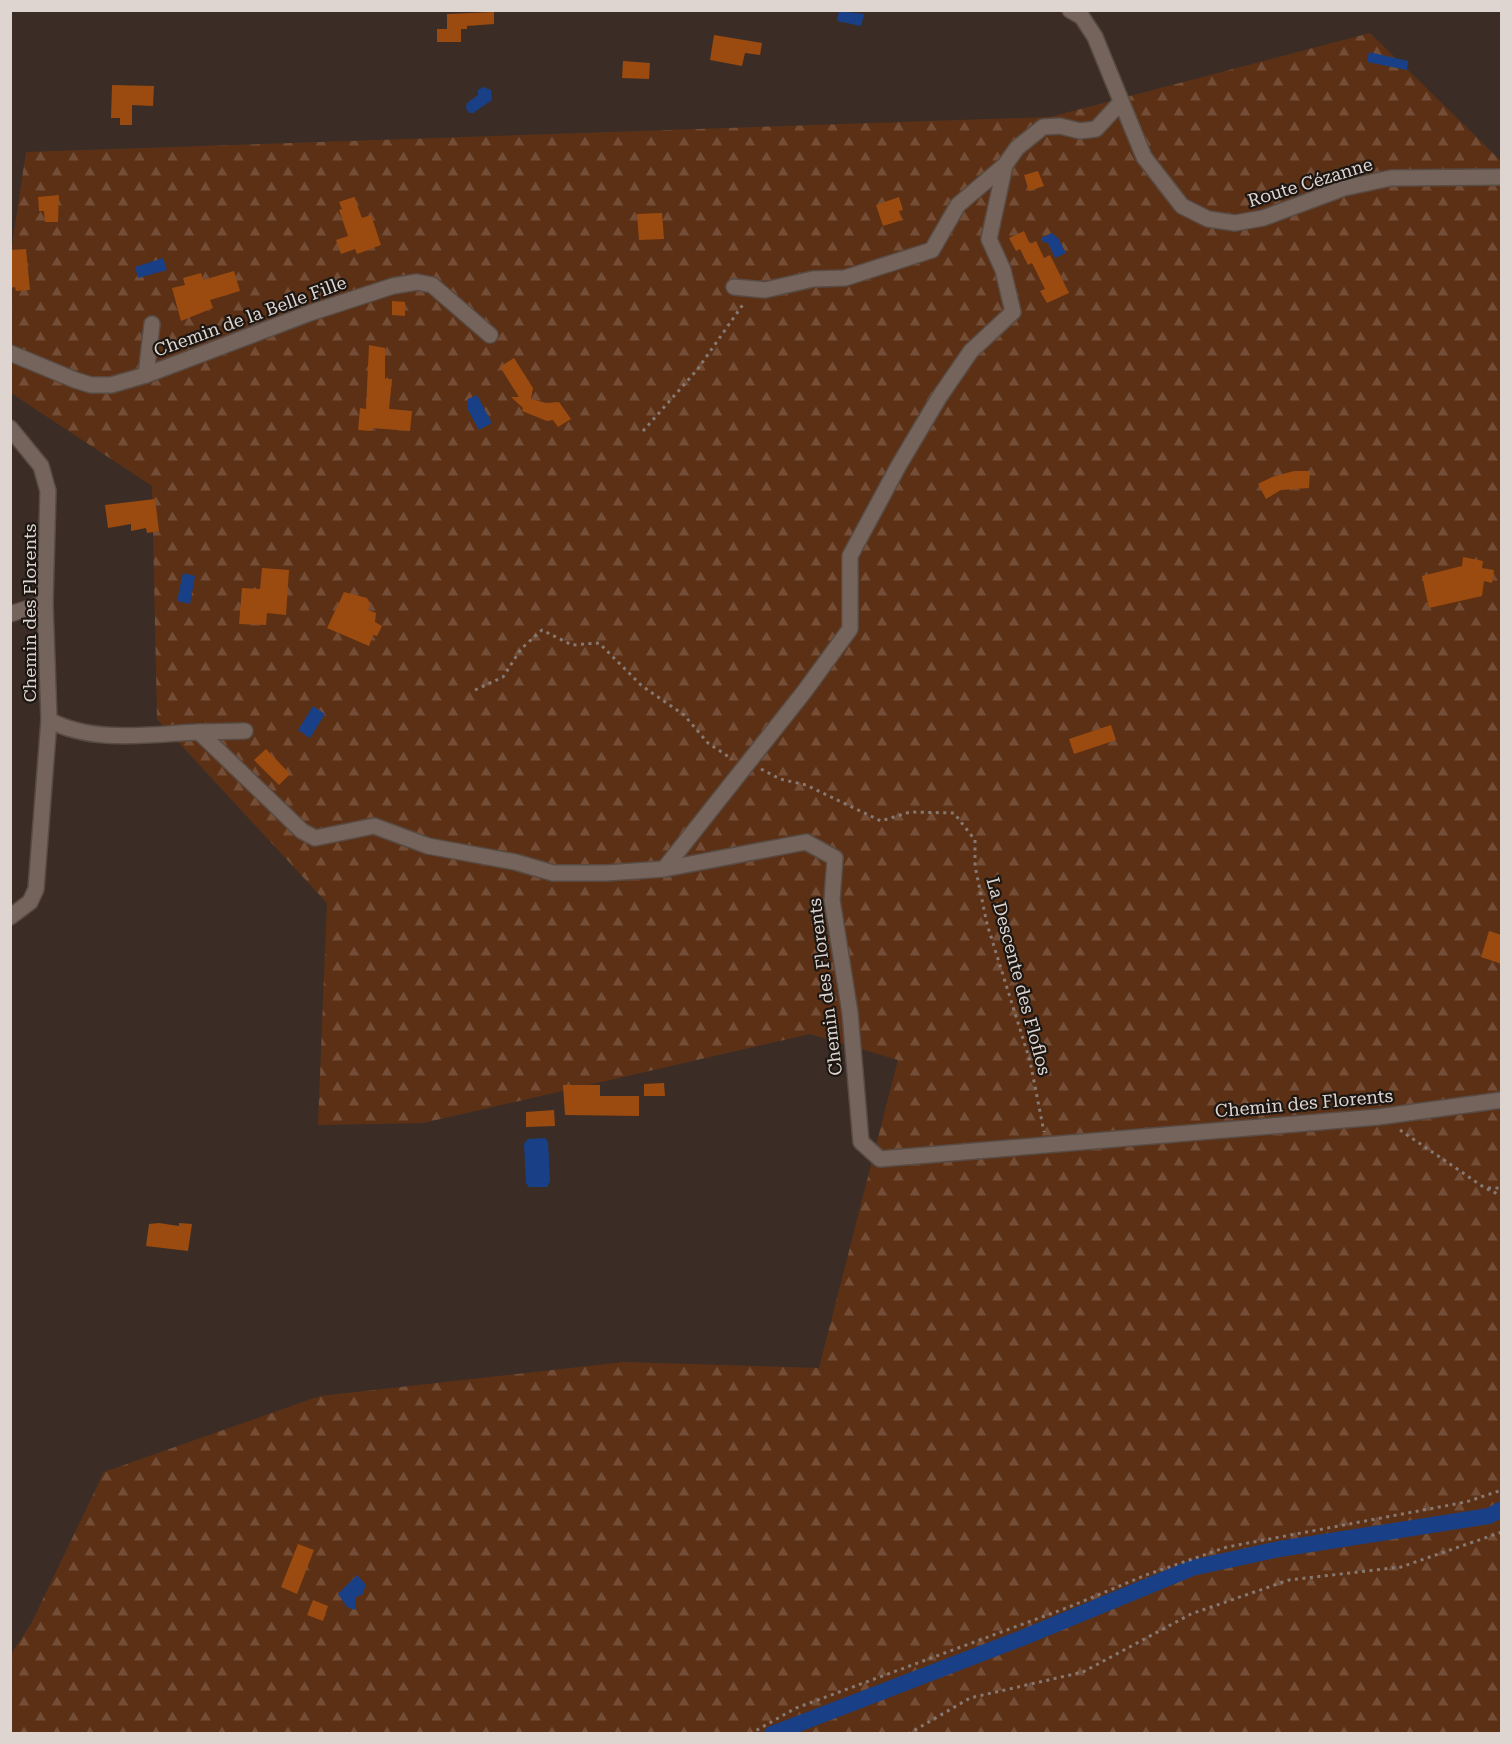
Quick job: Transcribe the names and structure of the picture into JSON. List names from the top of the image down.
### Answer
{
  "streets": {
    "street": ["Route Cézanne", "Chemin de la Belle Fille", "Chemin des Florents"],
    "path": ["La Descente des Floflos"]
  },
  "crossings": [
    ["Chemin des Florents", "La Descente des Floflos"]
  ]
}
